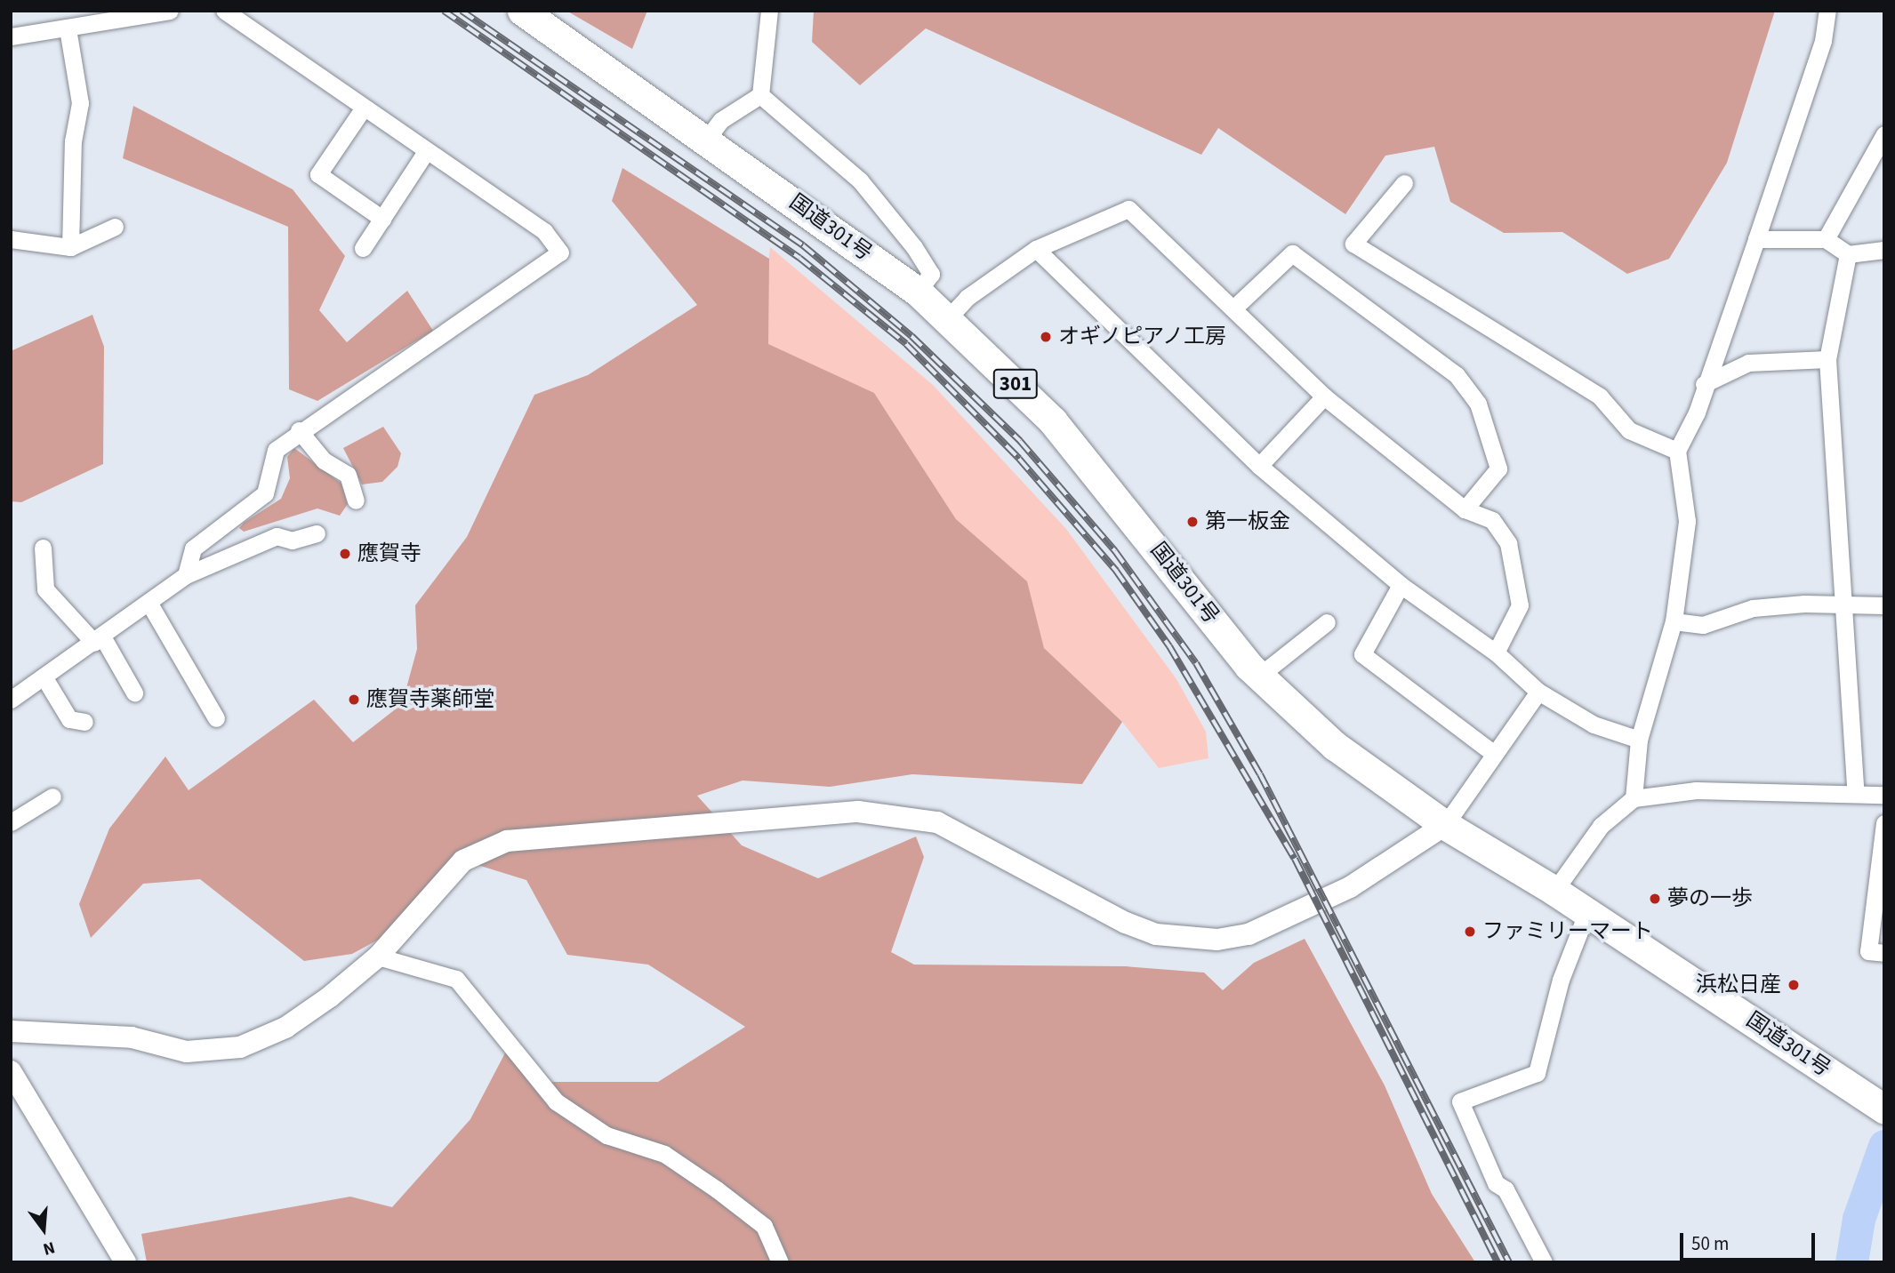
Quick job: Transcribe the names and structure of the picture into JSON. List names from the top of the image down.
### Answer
{
  "streets": {
    "highway": ["国道301号", "301"]
  },
  "places": [
    "オギノピアノ工房",
    "第一板金",
    "應賀寺",
    "應賀寺薬師堂",
    "夢の一歩",
    "ファミリーマート",
    "浜松日産"
  ],
  "scale_bar": "50 m",
  "north": "bottom"
}
